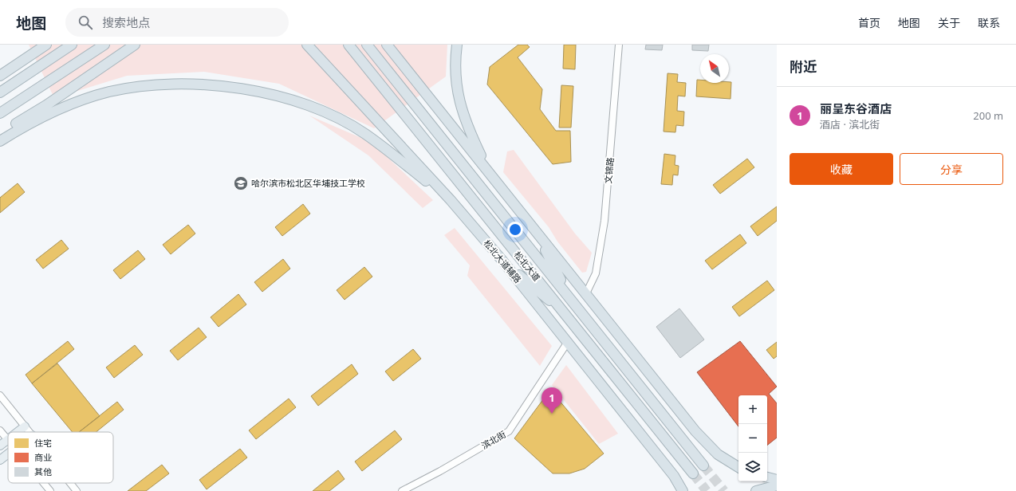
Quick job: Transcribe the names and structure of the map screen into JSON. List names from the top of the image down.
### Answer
{
  "streets": {
    "highway": ["松北大道辅路", "松北大道"],
    "street": ["文锦路", "滨北街"]
  },
  "crossings": [
    ["松北大道辅路", "滨北街"]
  ],
  "places": {
    "school or university": ["哈尔滨市松北区华埔技工学校"]
  },
  "legend": ["住宅", "商业", "其他"],
  "north": "top left",
  "page": {
    "header": "地图",
    "search": "搜索地点",
    "nav": [
      "首页",
      "地图",
      "关于",
      "联系"
    ],
    "heading": "附近",
    "list": [
      {
        "mark": "1",
        "name": "丽呈东谷酒店",
        "note": "酒店 · 滨北街",
        "value": "200 m"
      }
    ],
    "buttons": ["收藏", "分享"],
    "pins": "1",
    "map_buttons": ["+", "−"]
  }
}
